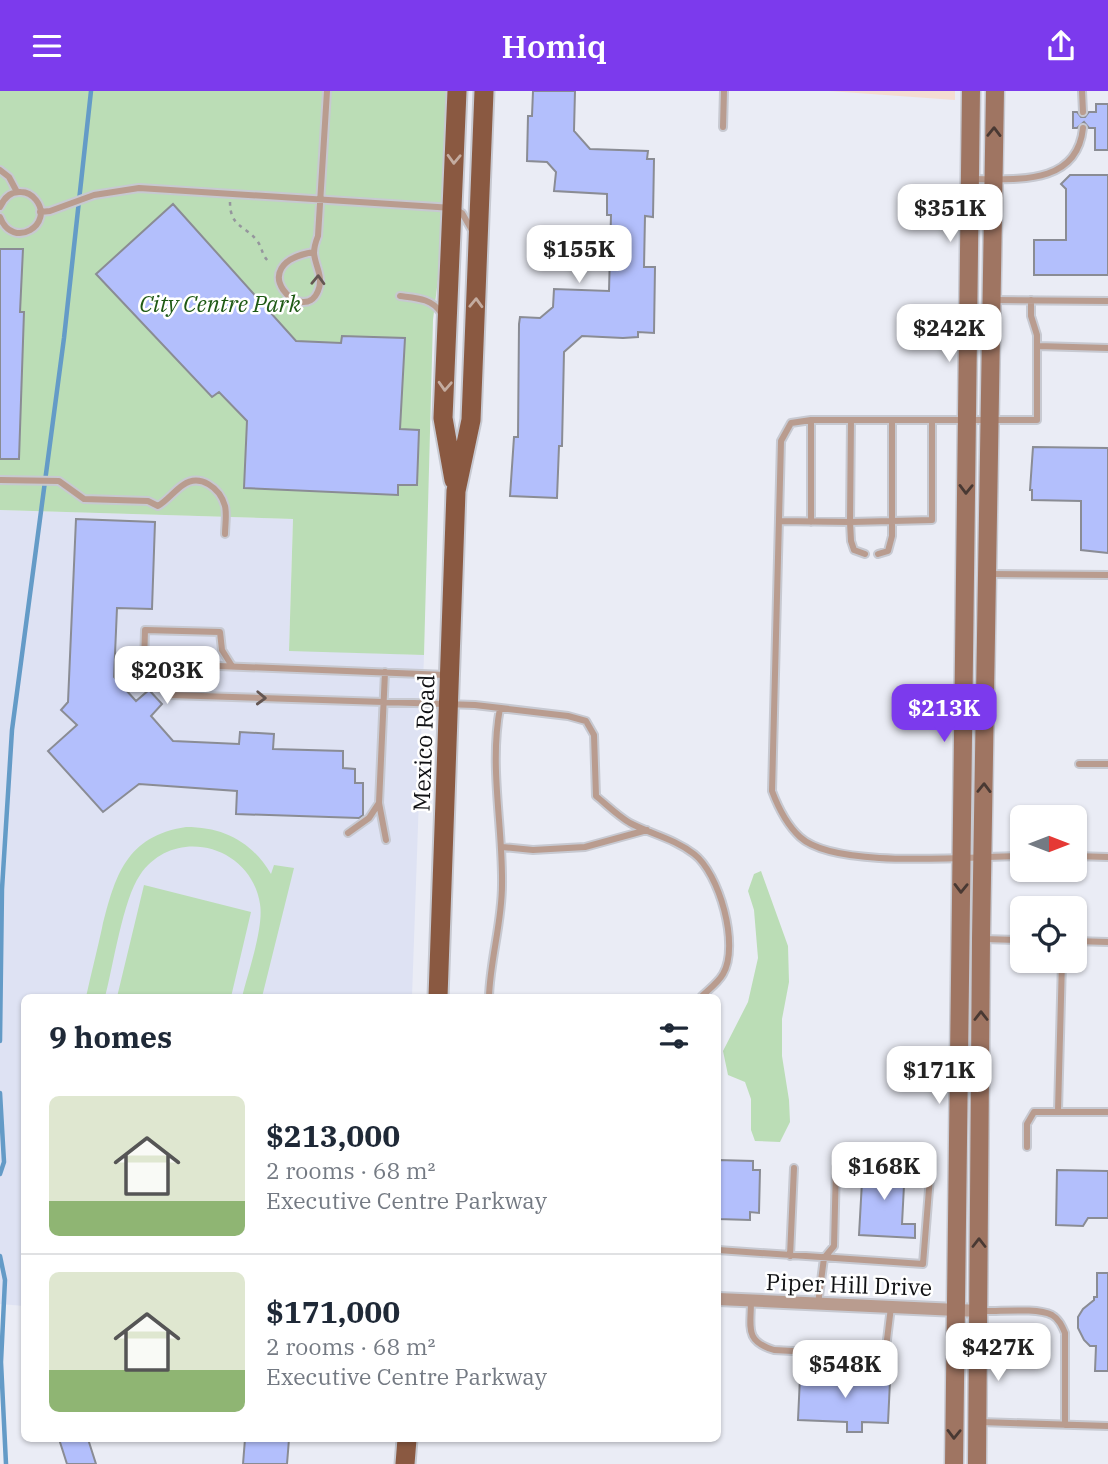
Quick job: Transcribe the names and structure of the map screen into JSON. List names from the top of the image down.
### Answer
{
  "streets": {
    "main road": ["Mexico Road"],
    "street": ["Piper Hill Drive"]
  },
  "parks": ["City Centre Park"],
  "north": "right",
  "page": {
    "header": "Homiq",
    "price": [
      "$351K",
      "$155K",
      "$242K",
      "$203K",
      "$213K",
      "$171K",
      "$168K",
      "$427K",
      "$548K"
    ],
    "heading": "9 homes",
    "list": [
      {
        "name": "$213,000",
        "note": "2 rooms · 68 m² · Executive Centre Parkway"
      },
      {
        "name": "$171,000",
        "note": "2 rooms · 68 m² · Executive Centre Parkway"
      }
    ]
  }
}
